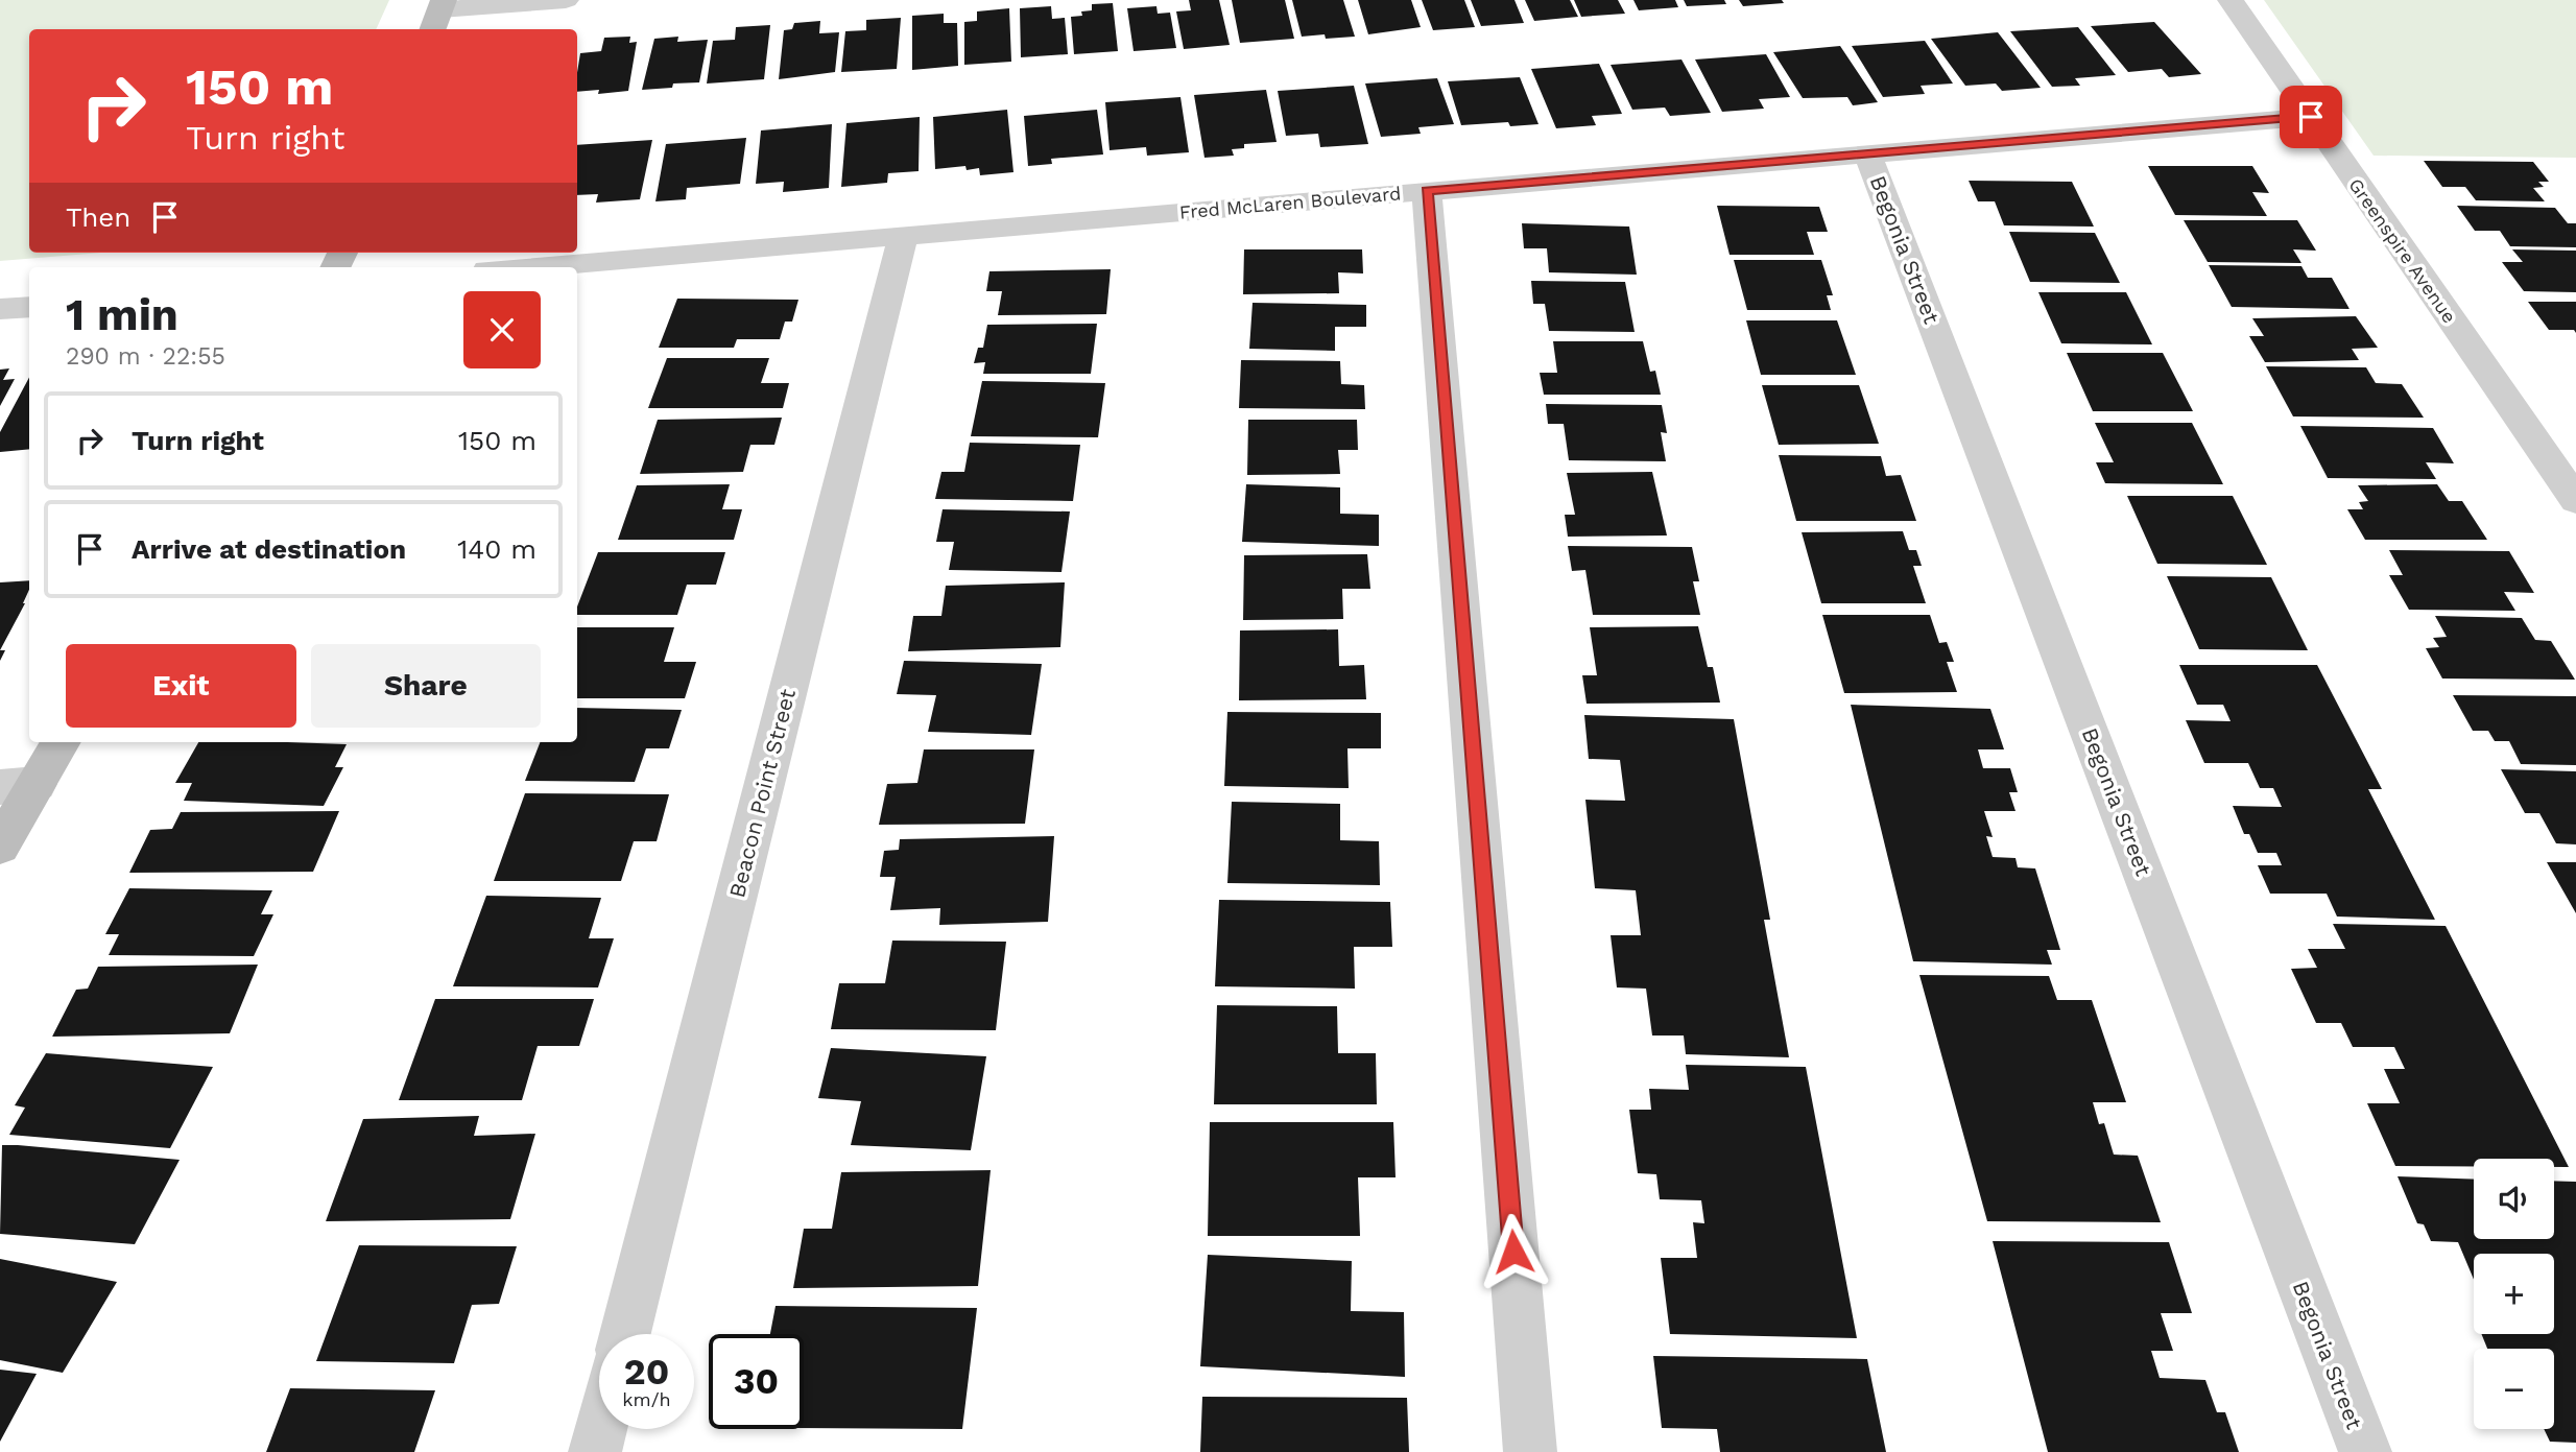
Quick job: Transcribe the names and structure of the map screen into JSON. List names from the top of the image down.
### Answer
{
  "streets": {
    "street": [
      "Fred McLaren Boulevard",
      "Begonia Street",
      "Greenspire Avenue",
      "Beacon Point Street"
    ]
  },
  "crossings": [
    ["Fred McLaren Boulevard", "Begonia Street"],
    ["Fred McLaren Boulevard", "Greenspire Avenue"],
    ["Fred McLaren Boulevard", "Beacon Point Street"]
  ],
  "page": {
    "turn": ["150 m", "Turn right"],
    "then": "Then",
    "heading": ["1 min", "290 m · 22:55"],
    "list": [
      {
        "name": "Turn right",
        "value": "150 m"
      },
      {
        "name": "Arrive at destination",
        "value": "140 m"
      }
    ],
    "buttons": ["Exit", "Share"],
    "map_buttons": ["+", "−"],
    "speed": "20 km/h",
    "limit": "30"
  }
}
